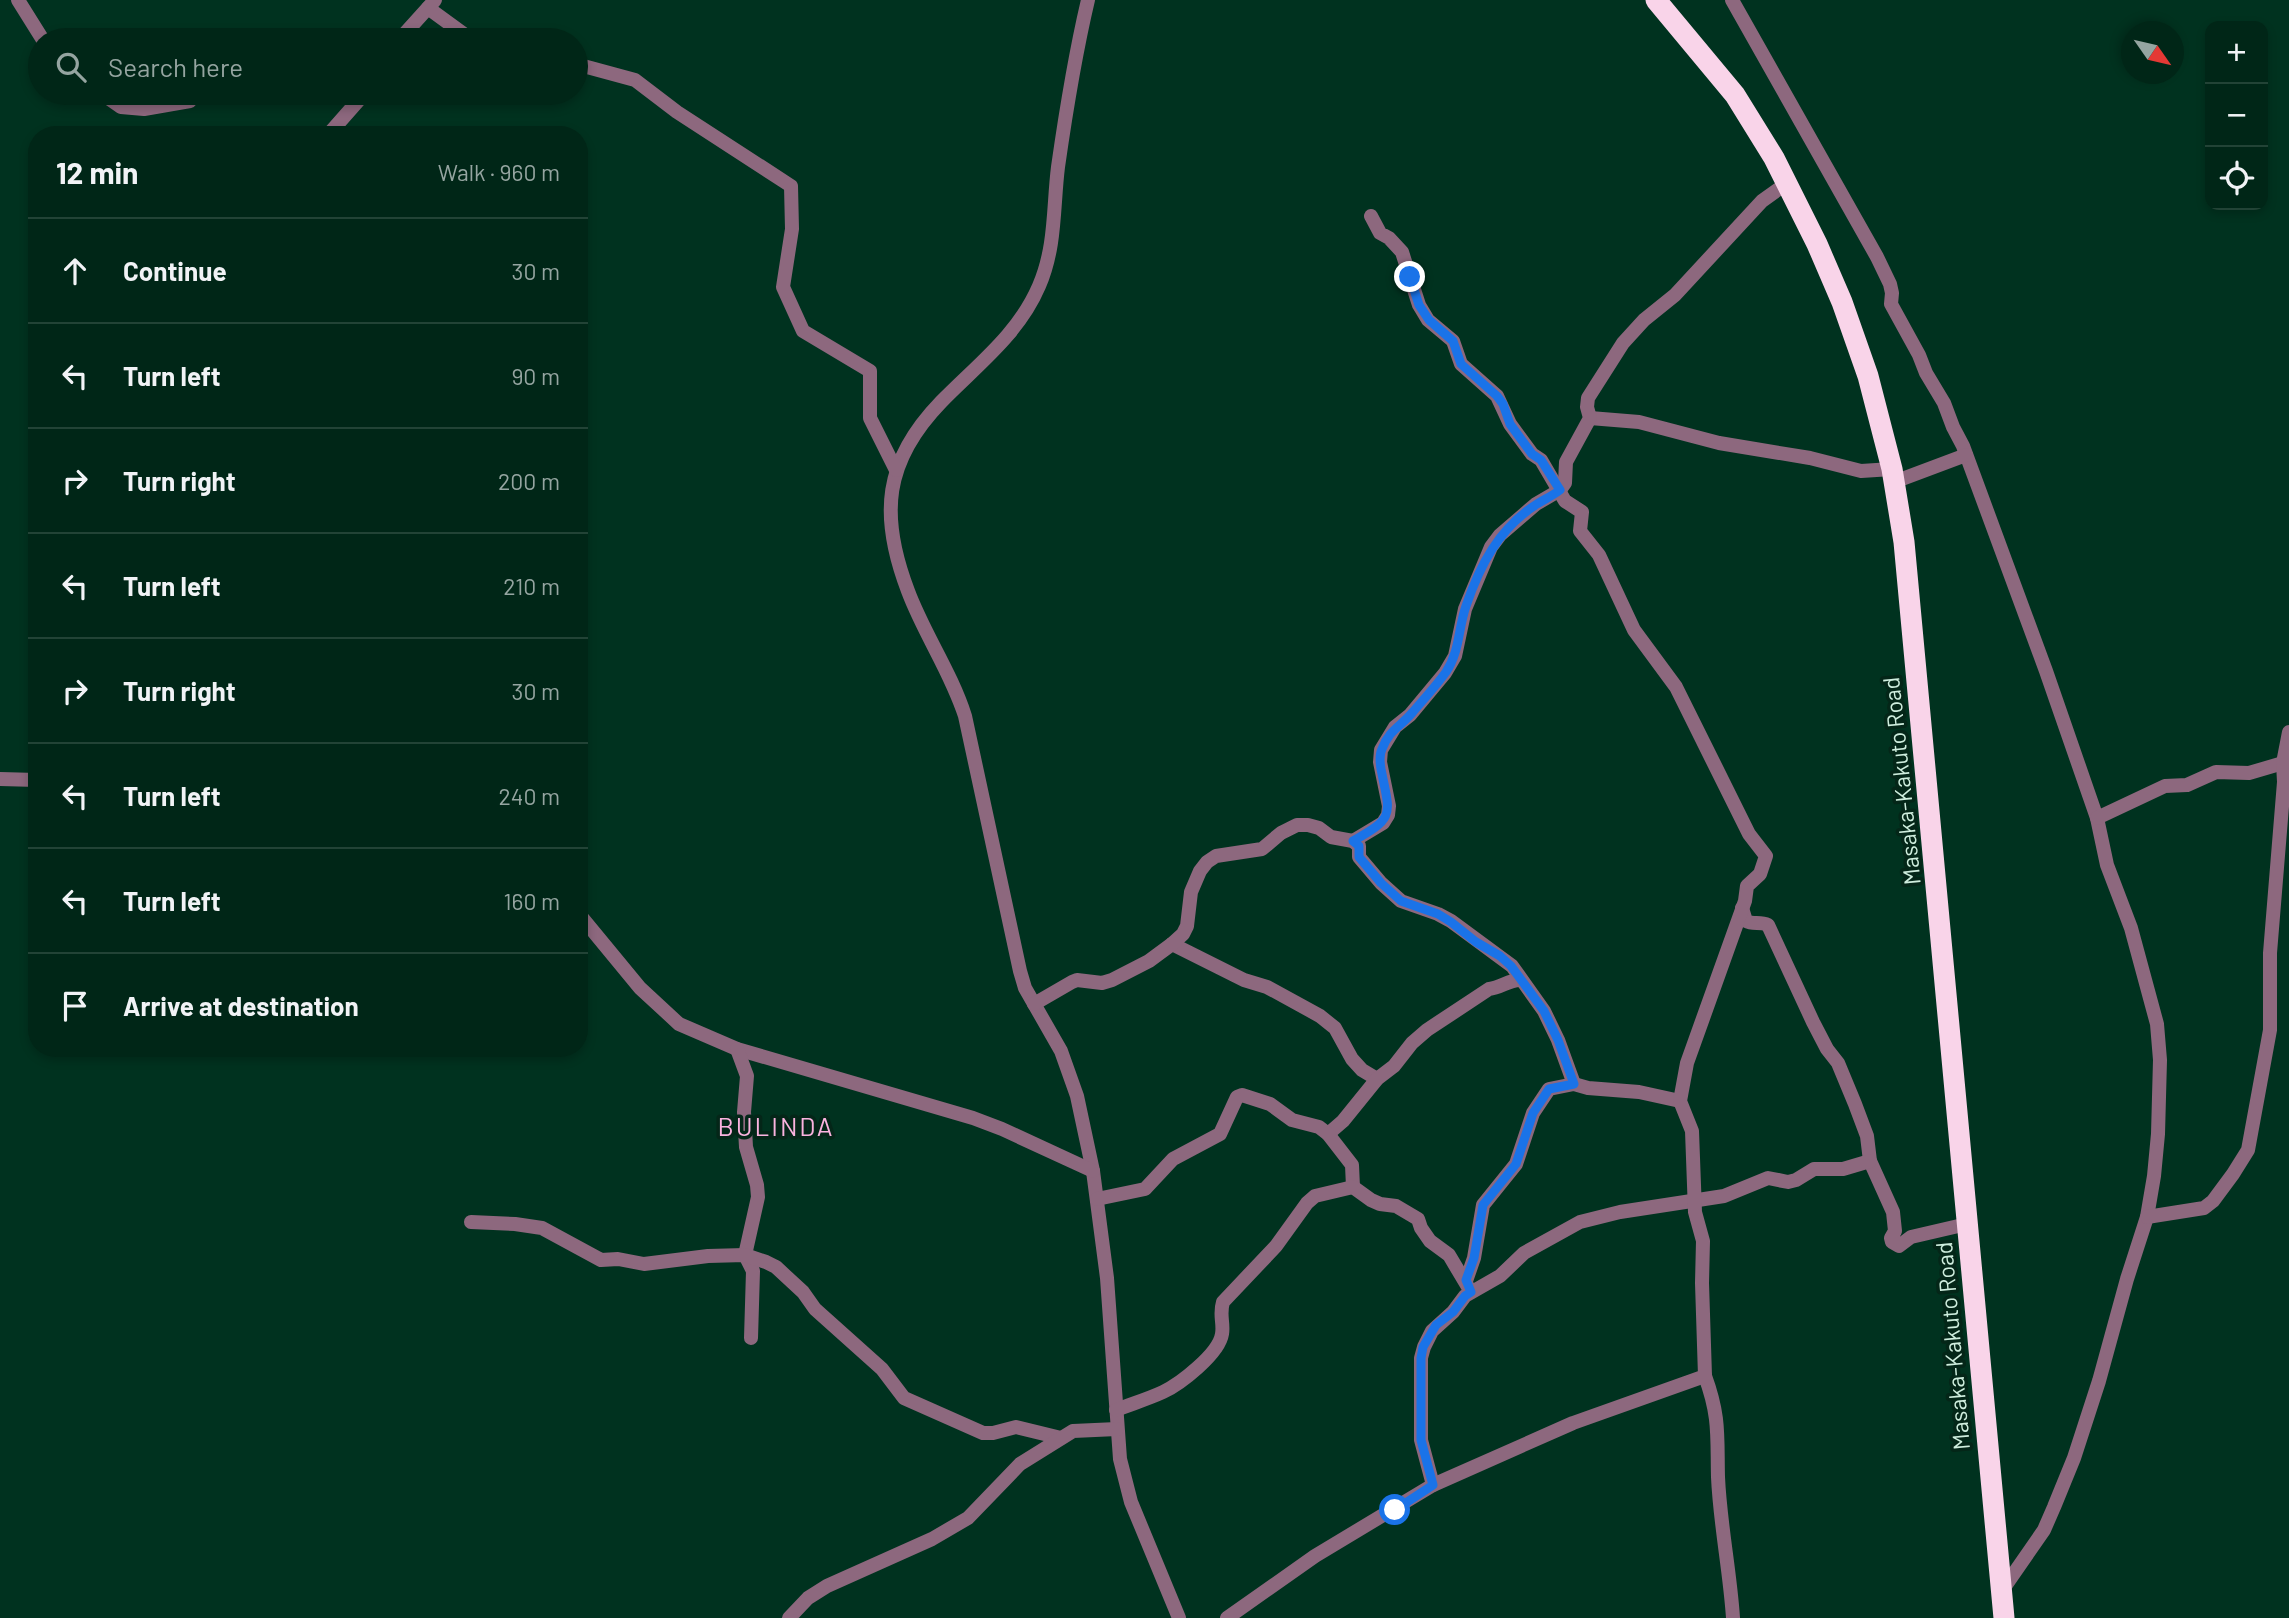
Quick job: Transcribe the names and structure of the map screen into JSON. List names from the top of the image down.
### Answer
{
  "streets": {
    "highway": ["Masaka-Kakuto Road"]
  },
  "districts": ["BULINDA"],
  "north": "bottom right",
  "page": {
    "map_buttons": ["+", "−"],
    "search": "Search here",
    "heading": ["12 min", "Walk · 960 m"],
    "list": [
      ["Continue", "30 m"],
      ["Turn left", "90 m"],
      ["Turn right", "200 m"],
      ["Turn left", "210 m"],
      ["Turn right", "30 m"],
      ["Turn left", "240 m"],
      ["Turn left", "160 m"],
      "Arrive at destination"
    ]
  }
}
